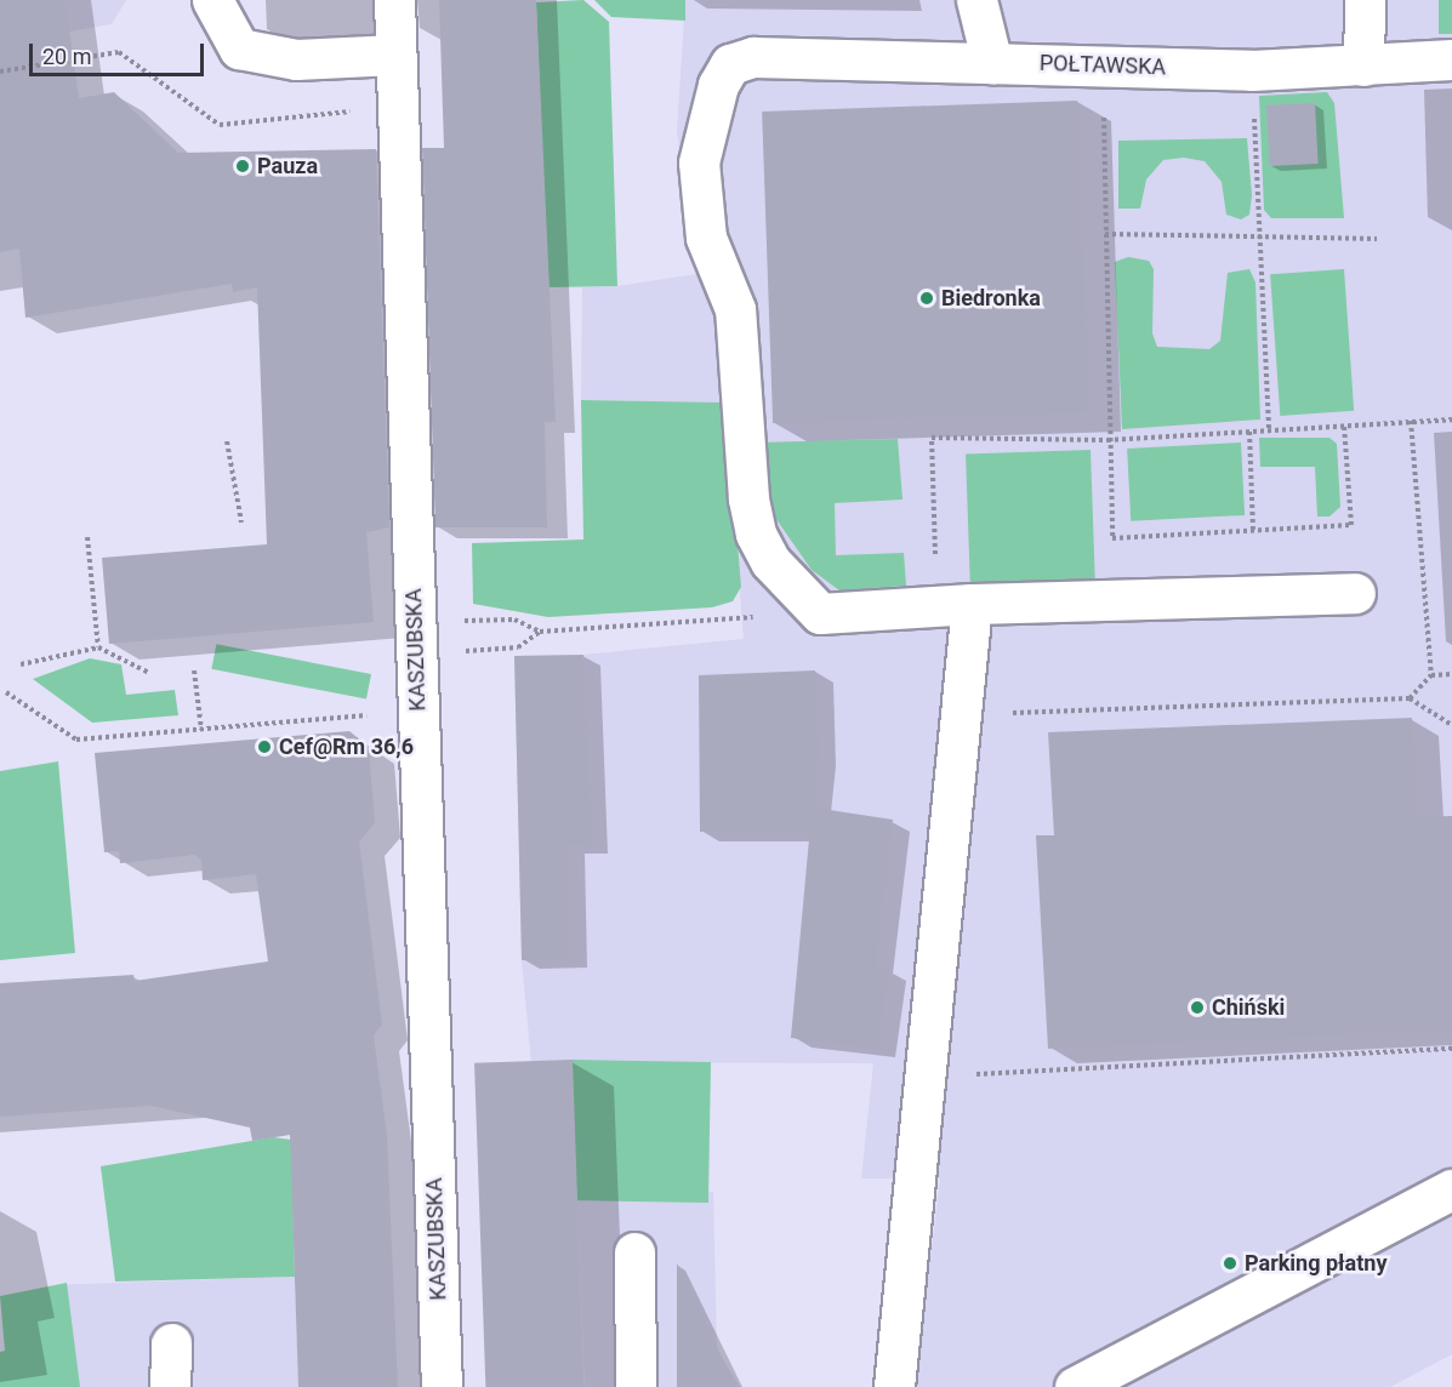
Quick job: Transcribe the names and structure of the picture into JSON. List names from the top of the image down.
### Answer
{
  "streets": {
    "street": ["POŁTAWSKA", "KASZUBSKA"]
  },
  "places": [
    "Pauza",
    "Biedronka",
    "Cef@Rm 36,6",
    "Chiński",
    "Parking płatny"
  ],
  "scale_bar": "20 m"
}
